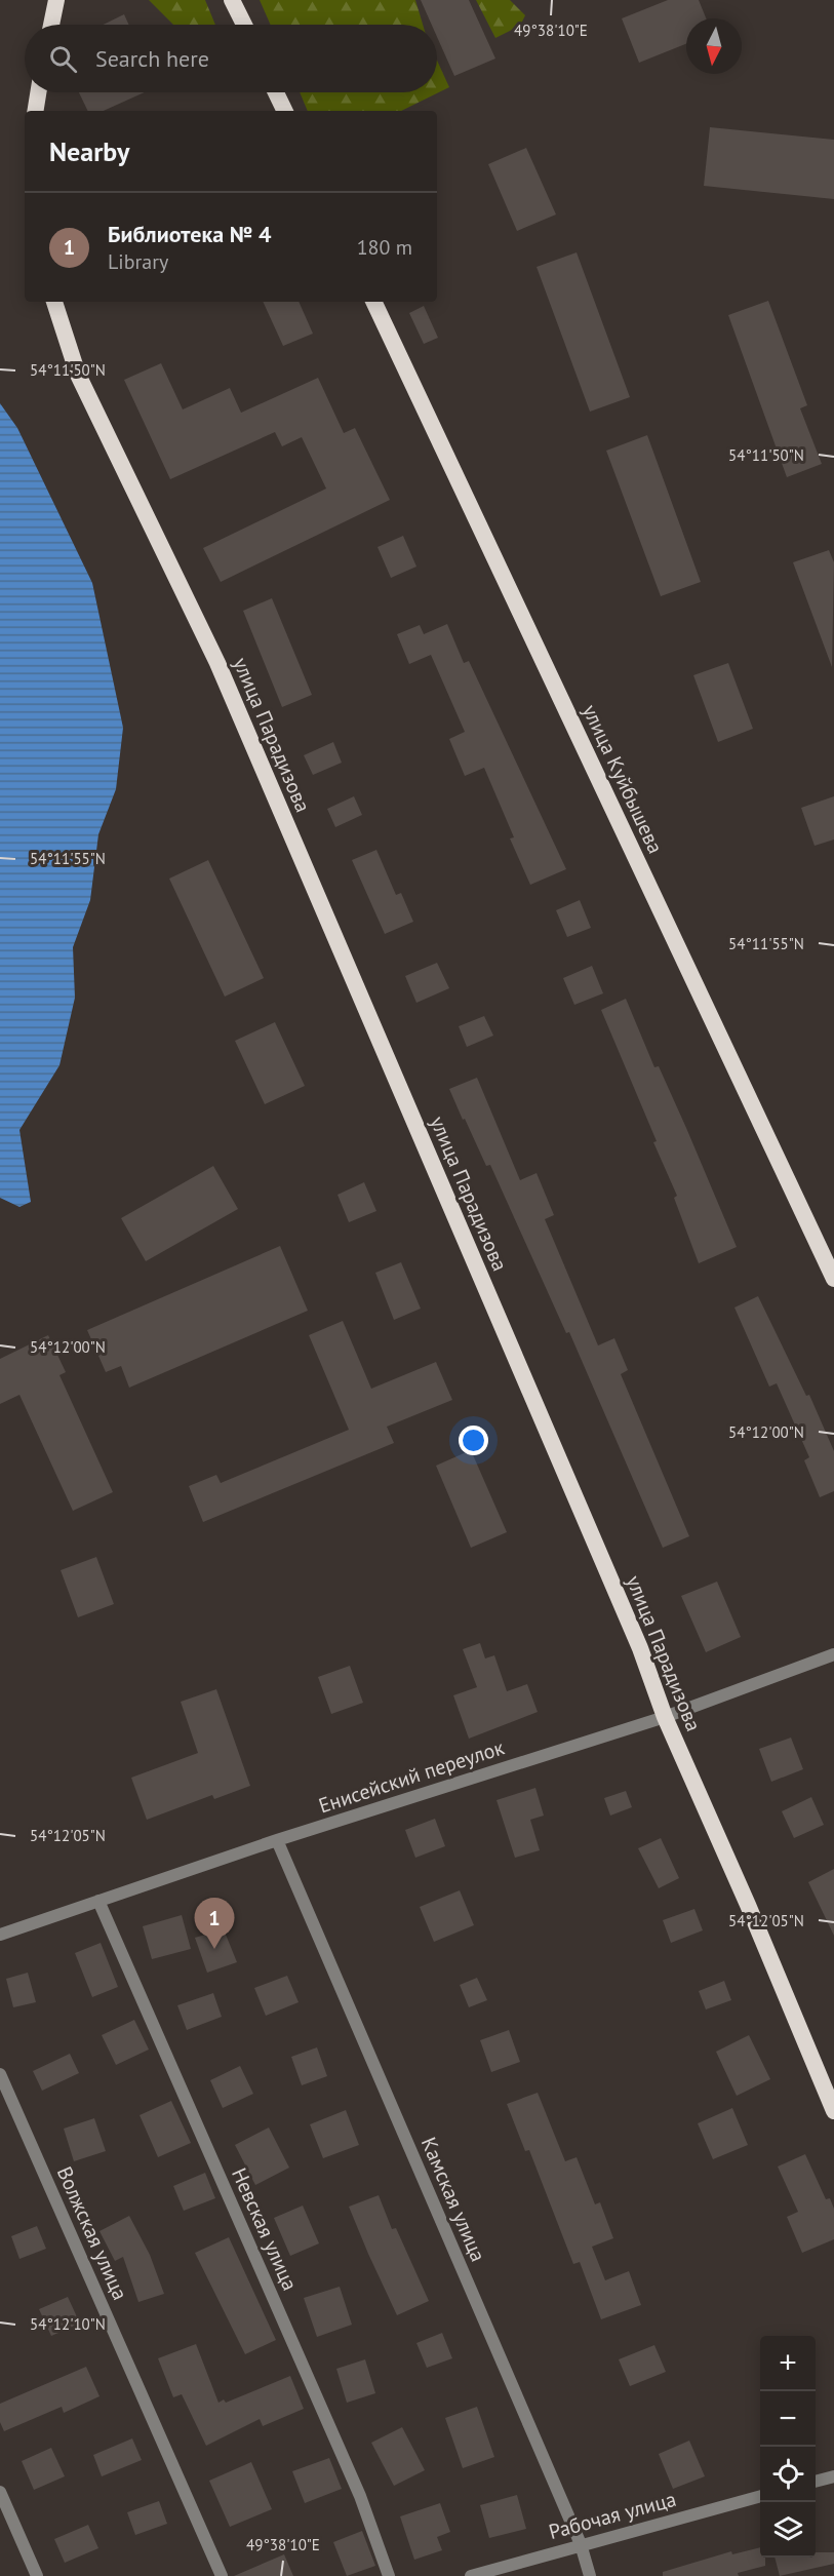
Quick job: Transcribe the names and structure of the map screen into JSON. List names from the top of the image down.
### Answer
{
  "streets": {
    "highway": ["улица Парадизова", "улица Куйбышева"],
    "street": [
      "Енисейский переулок",
      "Камская улица",
      "Невская улица",
      "Волжская улица",
      "Рабочая улица"
    ]
  },
  "crossings": [
    ["улица Парадизова", "Енисейский переулок"],
    ["Енисейский переулок", "Камская улица"],
    ["Енисейский переулок", "Невская улица"],
    ["Камская улица", "Рабочая улица"]
  ],
  "north": "bottom",
  "page": {
    "search": "Search here",
    "heading": "Nearby",
    "list": [
      {
        "mark": "1",
        "name": "Библиотека № 4",
        "note": "Library",
        "value": "180 m"
      }
    ],
    "pins": "1",
    "map_buttons": ["+", "−"]
  },
  "coordinates": [
    "49°38'10\"E",
    "54°11'50\"N",
    "54°11'55\"N",
    "54°12'00\"N",
    "54°12'05\"N",
    "54°12'10\"N"
  ]
}
